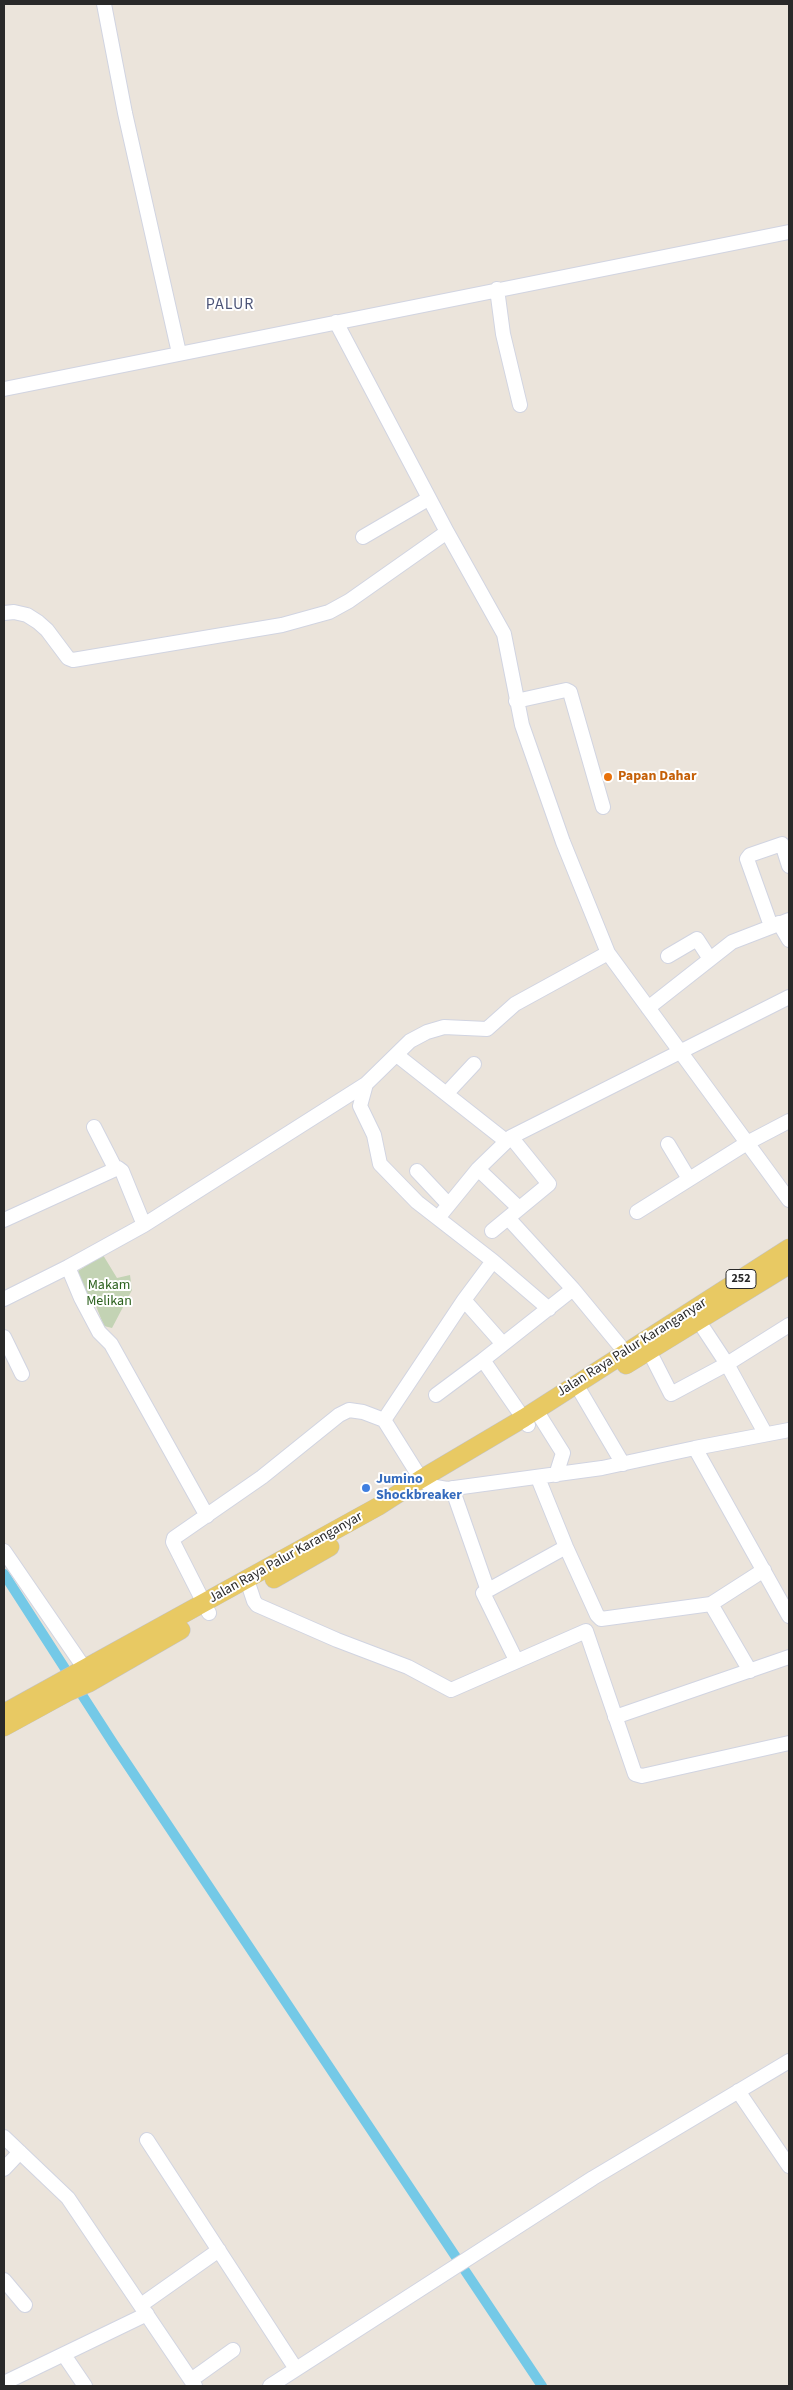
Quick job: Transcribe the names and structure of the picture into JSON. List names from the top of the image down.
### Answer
{
  "streets": {
    "main road": ["252", "Jalan Raya Palur Karanganyar"]
  },
  "districts": ["PALUR"],
  "parks": ["Makam Melikan"],
  "places": ["Papan Dahar", "Jumino Shockbreaker"]
}
